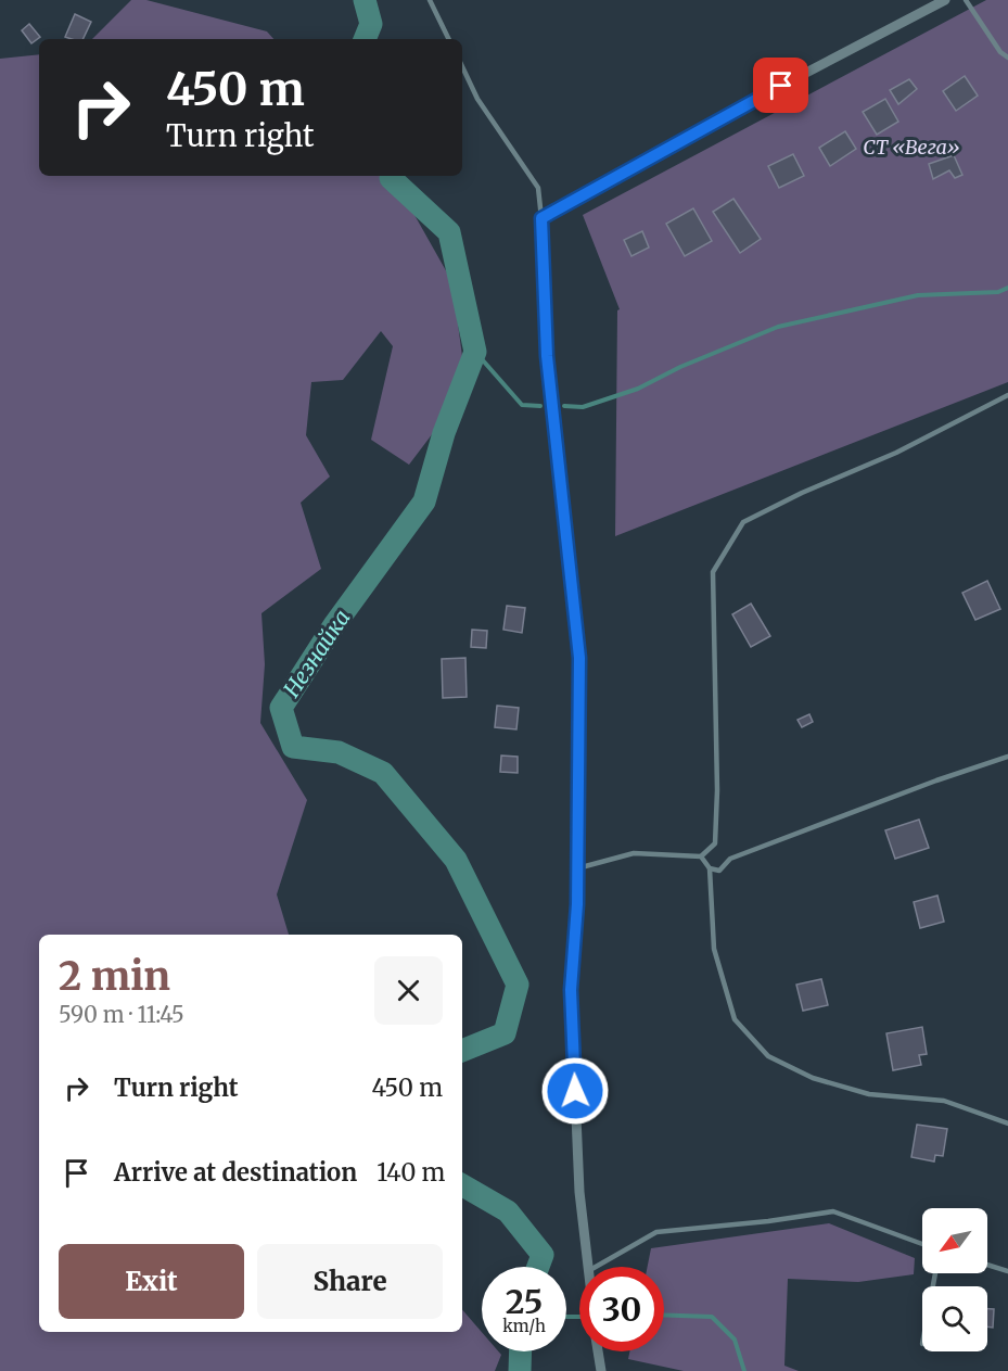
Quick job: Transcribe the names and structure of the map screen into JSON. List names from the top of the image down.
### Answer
{
  "water": ["Незнайка"],
  "parks": ["СТ «Вега»"],
  "north": "bottom left",
  "page": {
    "turn": ["450 m", "Turn right"],
    "heading": ["2 min", "590 m · 11:45"],
    "list": [
      {
        "name": "Turn right",
        "value": "450 m"
      },
      {
        "name": "Arrive at destination",
        "value": "140 m"
      }
    ],
    "buttons": ["Exit", "Share"],
    "speed": "25 km/h",
    "limit": "30"
  }
}
